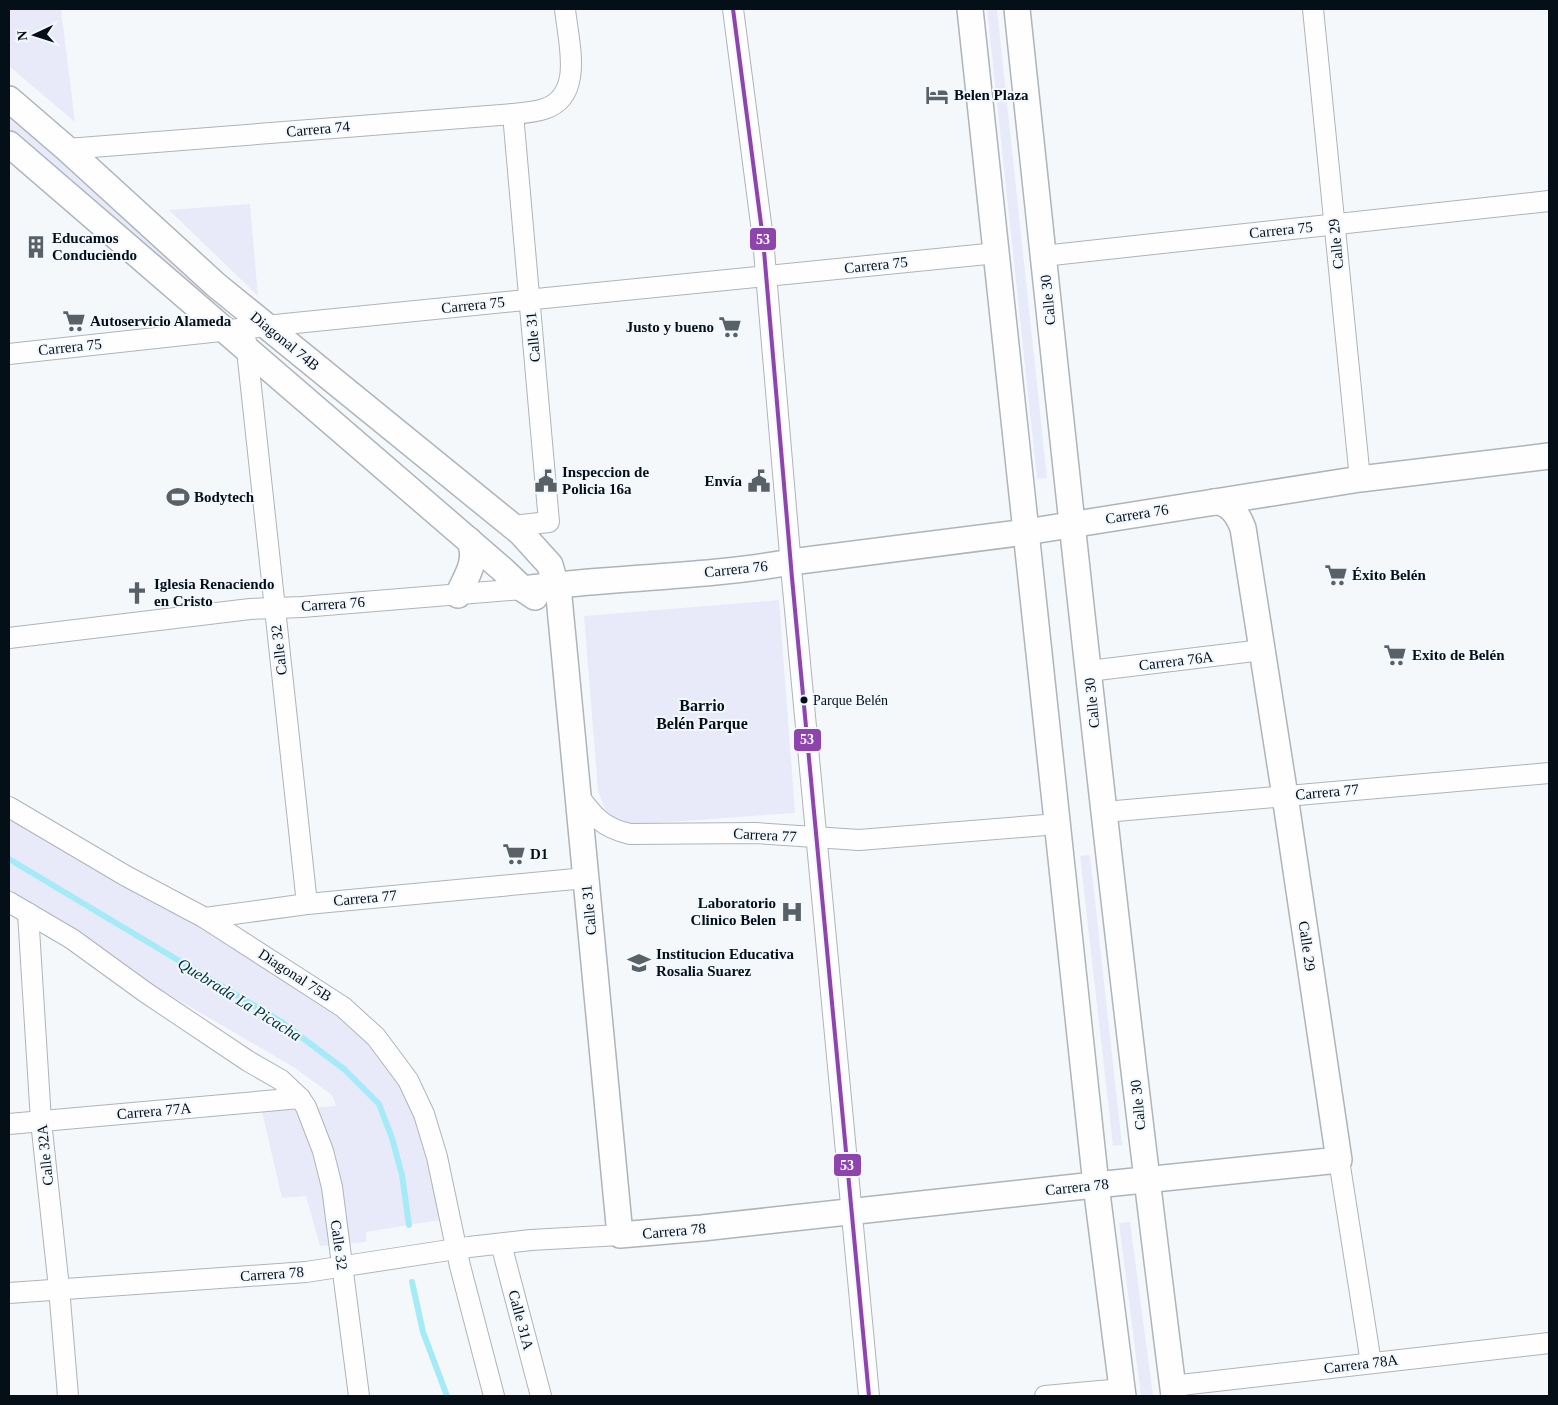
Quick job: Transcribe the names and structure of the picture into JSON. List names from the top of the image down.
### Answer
{
  "streets": {
    "main road": [
      "Calle 29",
      "Calle 30",
      "Calle 31",
      "Diagonal 74B",
      "Carrera 76",
      "Carrera 78"
    ],
    "street": [
      "Carrera 74",
      "Carrera 75",
      "Calle 32",
      "Carrera 76A",
      "Carrera 77",
      "Diagonal 75B",
      "Carrera 77A",
      "Calle 32A",
      "Calle 31A",
      "Carrera 78A"
    ]
  },
  "crossings": [
    ["Carrera 74", "Calle 31"],
    ["Carrera 74", "Diagonal 74B"],
    ["Carrera 75", "Calle 29"],
    ["Carrera 75", "Calle 30"],
    ["Carrera 75", "Calle 31"],
    ["Carrera 75", "Diagonal 74B"],
    ["Calle 29", "Carrera 76"],
    ["Calle 29", "Carrera 76A"],
    ["Calle 29", "Carrera 77"],
    ["Calle 29", "Carrera 78"],
    ["Calle 29", "Carrera 78A"],
    ["Calle 30", "Carrera 76"],
    ["Calle 30", "Carrera 76A"],
    ["Calle 30", "Carrera 77"],
    ["Calle 30", "Carrera 78"],
    ["Calle 30", "Carrera 78A"],
    ["Calle 31", "Diagonal 74B"],
    ["Calle 31", "Carrera 76"],
    ["Calle 31", "Carrera 77"],
    ["Calle 31", "Carrera 78"],
    ["Diagonal 74B", "Carrera 76"],
    ["Diagonal 74B", "Calle 32"],
    ["Carrera 76", "Calle 32"],
    ["Calle 32", "Carrera 77"],
    ["Calle 32", "Carrera 77A"],
    ["Calle 32", "Carrera 78"],
    ["Carrera 77", "Diagonal 75B"],
    ["Diagonal 75B", "Carrera 78"],
    ["Carrera 77A", "Calle 32A"],
    ["Calle 32A", "Carrera 78"],
    ["Carrera 78", "Calle 31A"]
  ],
  "districts": ["Barrio Belén Parque"],
  "water": ["Quebrada La Picacha"],
  "places": {
    "hotel": ["Belen Plaza"],
    "building": ["Educamos Conduciendo"],
    "supermarket": [
      "Autoservicio Alameda",
      "Justo y bueno",
      "Éxito Belén",
      "Exito de Belén",
      "D1"
    ],
    "public building": ["Inspeccion de Policia 16a", "Envía"],
    "sports": ["Bodytech"],
    "church": ["Iglesia Renaciendo en Cristo"],
    "other": ["Parque Belén"],
    "hospital": ["Laboratorio Clinico Belen"],
    "school or university": ["Institucion Educativa Rosalia Suarez"]
  },
  "lines": ["transit line 53"],
  "north": "left"
}
